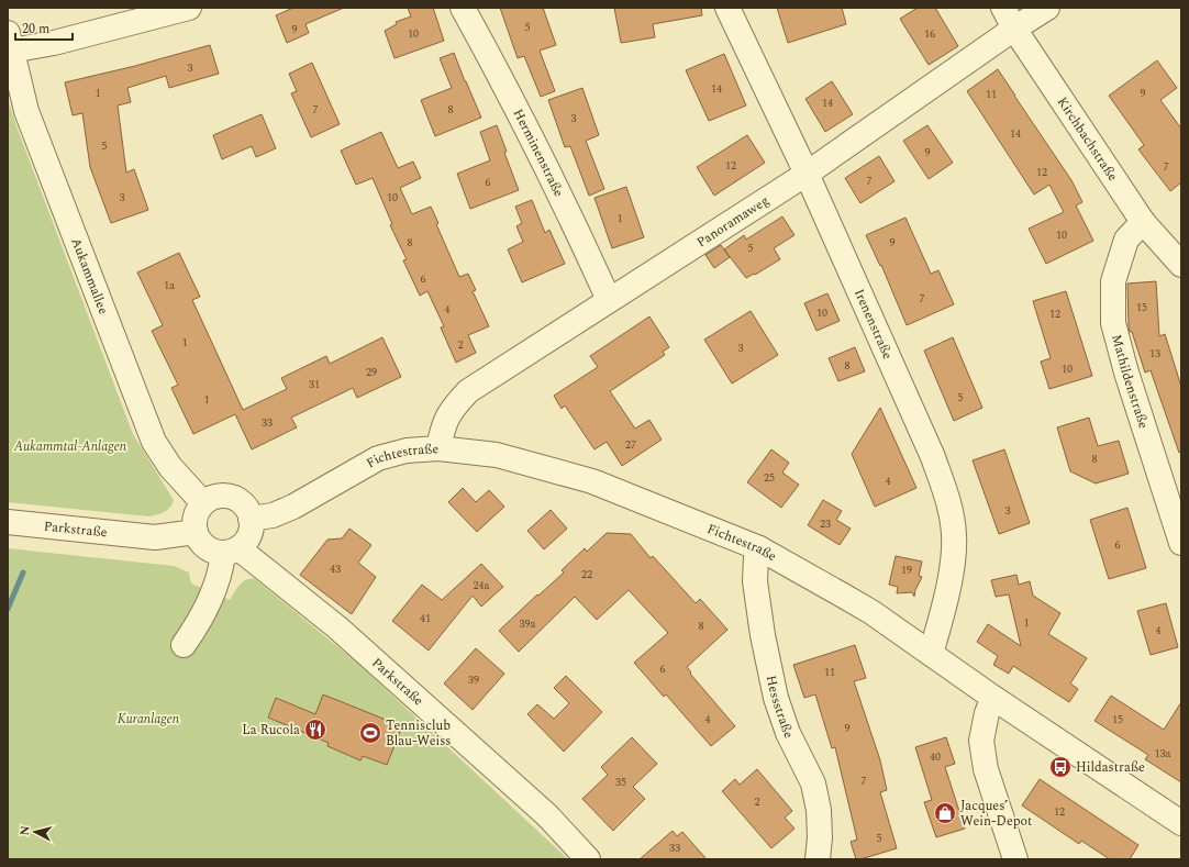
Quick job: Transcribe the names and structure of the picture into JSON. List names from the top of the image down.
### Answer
{
  "streets": {
    "street": [
      "Kirchbachstraße",
      "Herminenstraße",
      "Panoramaweg",
      "Aukammallee",
      "Irenenstraße",
      "Mathildenstraße",
      "Fichtestraße",
      "Parkstraße",
      "Hessstraße"
    ]
  },
  "crossings": [
    ["Kirchbachstraße", "Panoramaweg"],
    ["Kirchbachstraße", "Mathildenstraße"],
    ["Herminenstraße", "Panoramaweg"],
    ["Panoramaweg", "Irenenstraße"],
    ["Panoramaweg", "Fichtestraße"],
    ["Aukammallee", "Fichtestraße"],
    ["Aukammallee", "Parkstraße"],
    ["Irenenstraße", "Fichtestraße"],
    ["Fichtestraße", "Parkstraße"],
    ["Fichtestraße", "Hessstraße"]
  ],
  "parks": ["Aukammtal-Anlagen", "Kuranlagen"],
  "places": {
    "restaurant": ["La Rucola"],
    "sports": ["Tennisclub Blau-Weiss"],
    "bus stop": ["Hildastraße"],
    "shop": ["Jacques’ Wein-Depot"]
  },
  "house_numbers": [
    "5",
    "9",
    "10",
    "16",
    "3",
    "14",
    "1",
    "9",
    "11",
    "14",
    "7",
    "8",
    "3",
    "14",
    "5",
    "9",
    "12",
    "7",
    "12",
    "7",
    "6",
    "3",
    "10",
    "1",
    "10",
    "8",
    "9",
    "5",
    "6",
    "1a",
    "7",
    "15",
    "4",
    "10",
    "12",
    "1",
    "2",
    "3",
    "13",
    "8",
    "10",
    "29",
    "31",
    "5",
    "1",
    "33",
    "27",
    "8",
    "25",
    "4",
    "3",
    "23",
    "6",
    "43",
    "19",
    "22",
    "24a",
    "41",
    "1",
    "39a",
    "8",
    "4",
    "6",
    "11",
    "39",
    "4",
    "15",
    "9",
    "13a",
    "40",
    "7",
    "35",
    "2",
    "12",
    "5",
    "33"
  ],
  "scale_bar": "20 m",
  "north": "left"
}
